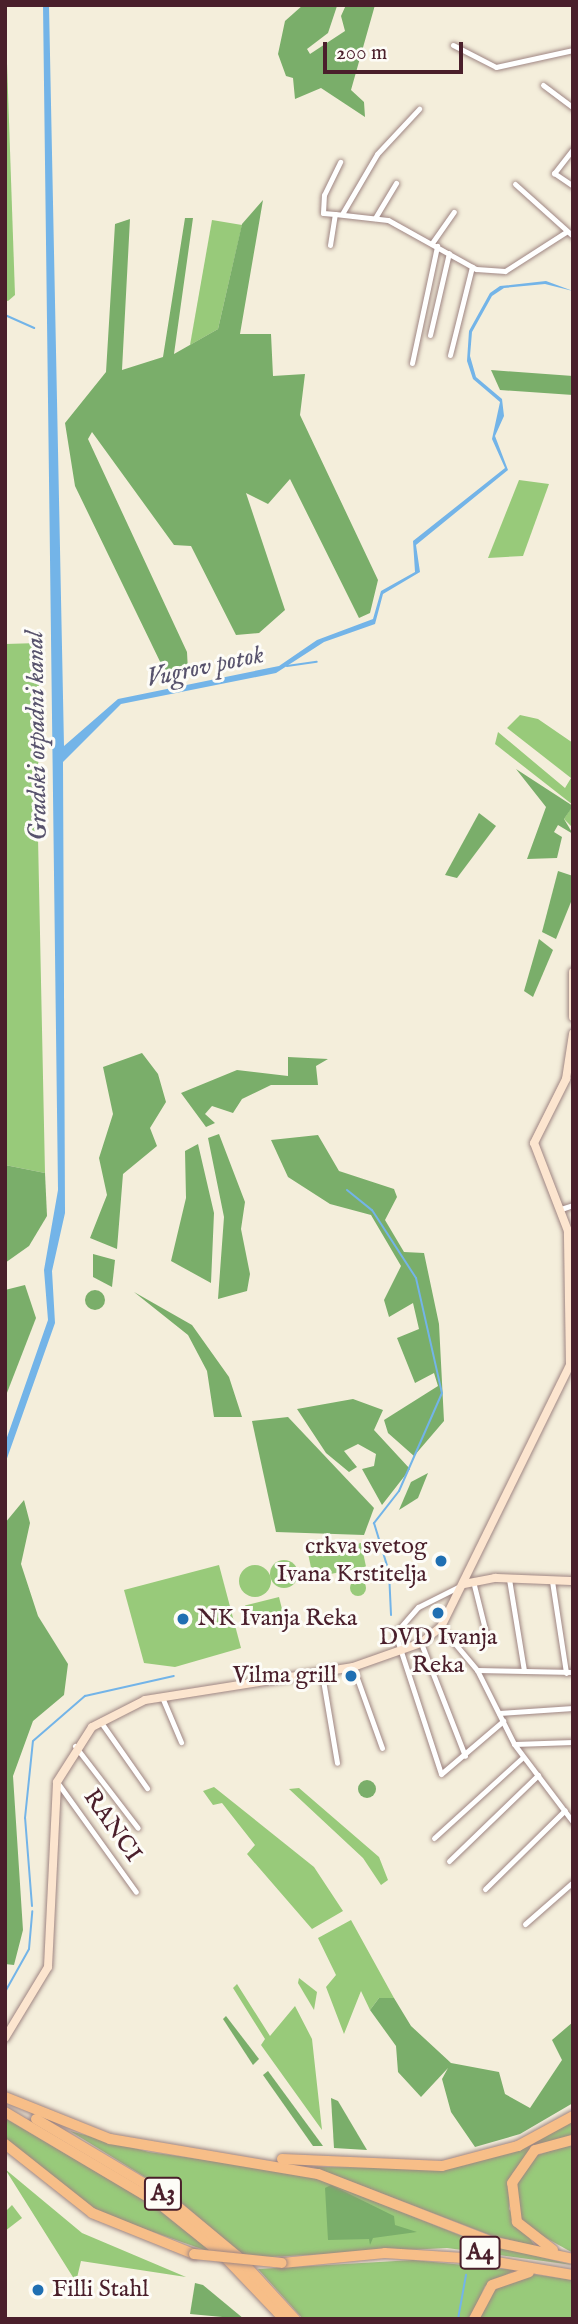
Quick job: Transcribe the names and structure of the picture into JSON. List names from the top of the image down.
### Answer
{
  "streets": {
    "highway": ["A3", "A4"],
    "street": ["RANCI"]
  },
  "water": ["Vugrov potok", "Gradski otpadni kanal"],
  "places": [
    "crkva svetog Ivana Krstitelja",
    "DVD Ivanja Reka",
    "NK Ivanja Reka",
    "Vilma grill",
    "Filli Stahl"
  ],
  "scale_bar": "200 m"
}
